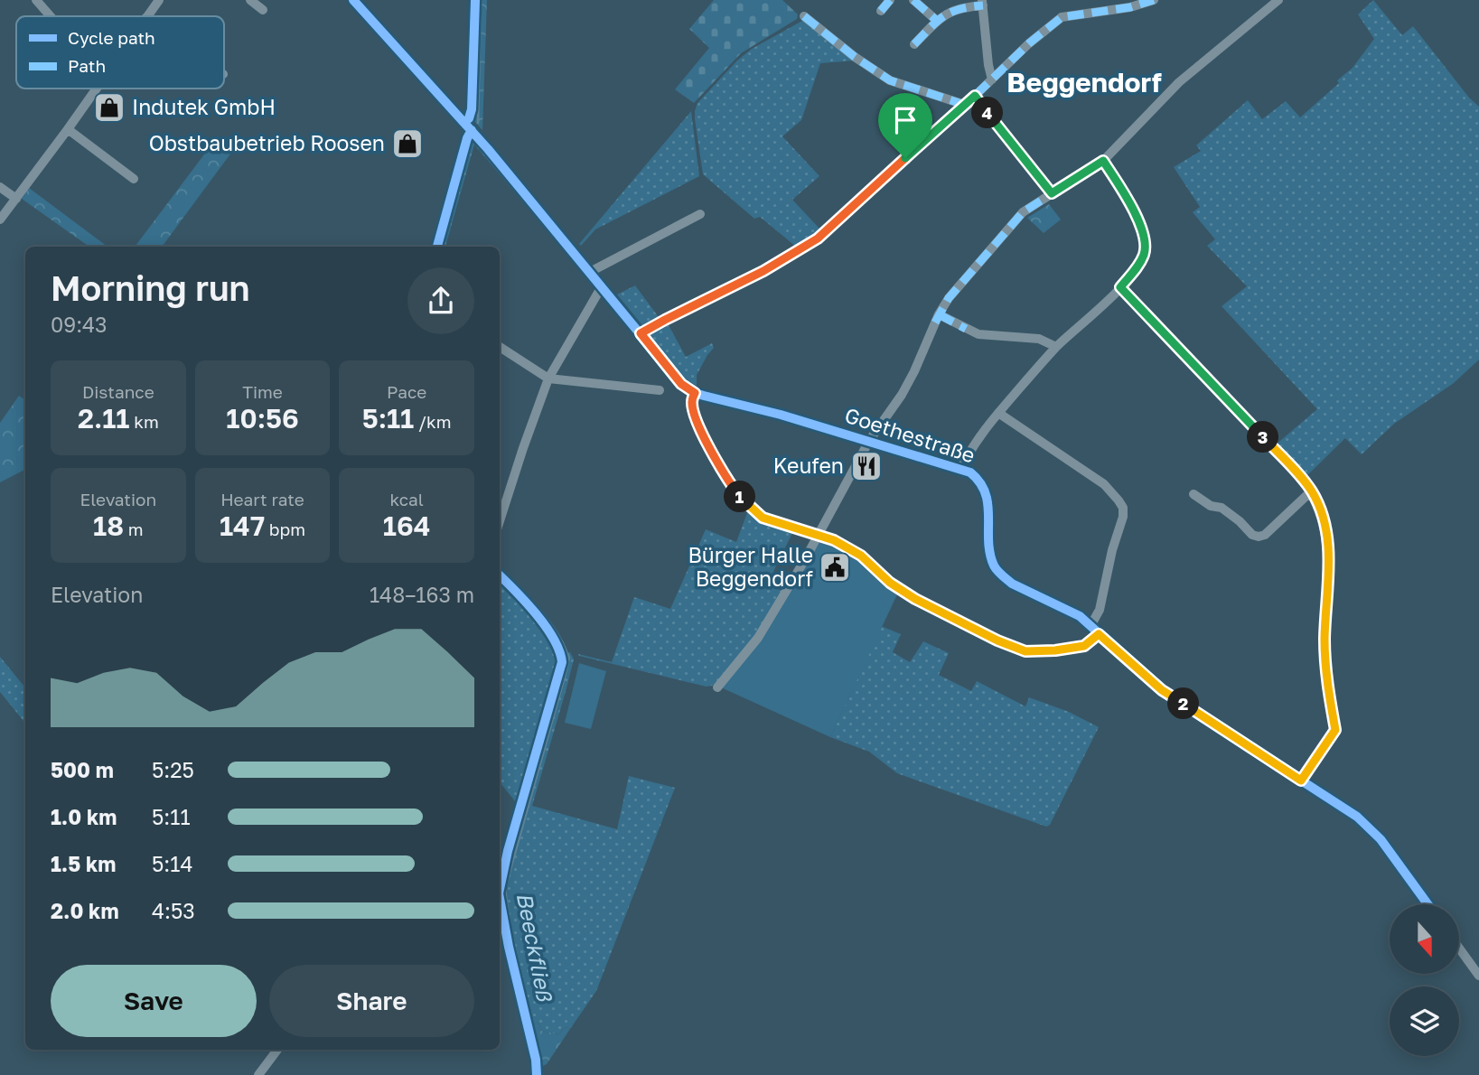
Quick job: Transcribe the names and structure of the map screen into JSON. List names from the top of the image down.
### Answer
{
  "streets": {
    "street": ["Goethestraße"]
  },
  "districts": ["Beggendorf"],
  "water": ["Beeckfließ"],
  "places": {
    "shop": ["Indutek GmbH", "Obstbaubetrieb Roosen"],
    "restaurant": ["Keufen"],
    "public building": ["Bürger Halle Beggendorf"]
  },
  "legend": ["Cycle path", "Path"],
  "north": "bottom",
  "page": {
    "pins": [
      "4",
      "3",
      "1",
      "2"
    ],
    "heading": ["Morning run", "09:43"],
    "stats": [
      ["Distance", "2.11 km"],
      ["Time", "10:56"],
      ["Pace", "5:11 /km"],
      ["Elevation", "18 m"],
      ["Heart rate", "147 bpm"],
      ["kcal", "164"]
    ],
    "chart": ["Elevation", "148–163 m"],
    "list": [
      {
        "name": "500 m",
        "note": "5:25"
      },
      {
        "name": "1.0 km",
        "note": "5:11"
      },
      {
        "name": "1.5 km",
        "note": "5:14"
      },
      {
        "name": "2.0 km",
        "note": "4:53"
      }
    ],
    "buttons": ["Save", "Share"]
  }
}
